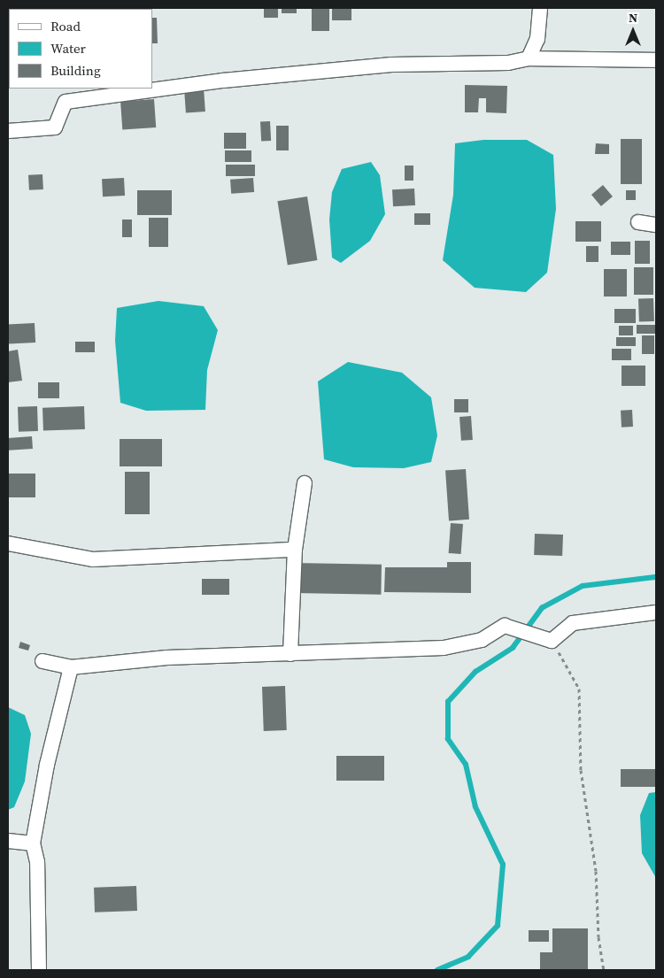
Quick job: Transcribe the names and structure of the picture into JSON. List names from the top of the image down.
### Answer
{
  "legend": ["Road", "Water", "Building"],
  "north": "top"
}
